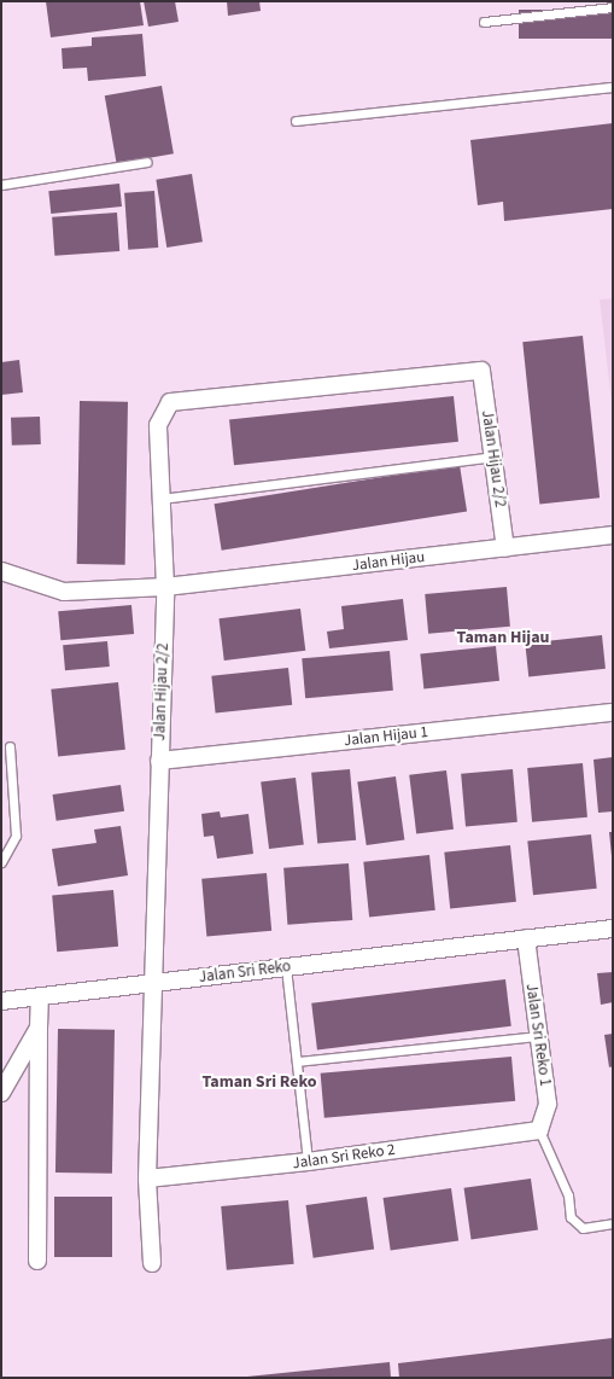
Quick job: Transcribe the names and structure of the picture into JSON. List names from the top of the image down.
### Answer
{
  "streets": {
    "street": [
      "Jalan Hijau 2/2",
      "Jalan Hijau",
      "Jalan Hijau 1",
      "Jalan Sri Reko",
      "Jalan Sri Reko 1",
      "Jalan Sri Reko 2"
    ]
  },
  "crossings": [
    ["Jalan Hijau 2/2", "Jalan Hijau"],
    ["Jalan Hijau 2/2", "Jalan Hijau 1"],
    ["Jalan Hijau 2/2", "Jalan Sri Reko"],
    ["Jalan Sri Reko", "Jalan Sri Reko 1"],
    ["Jalan Sri Reko 1", "Jalan Sri Reko 2"]
  ],
  "districts": ["Taman Hijau", "Taman Sri Reko"]
}
